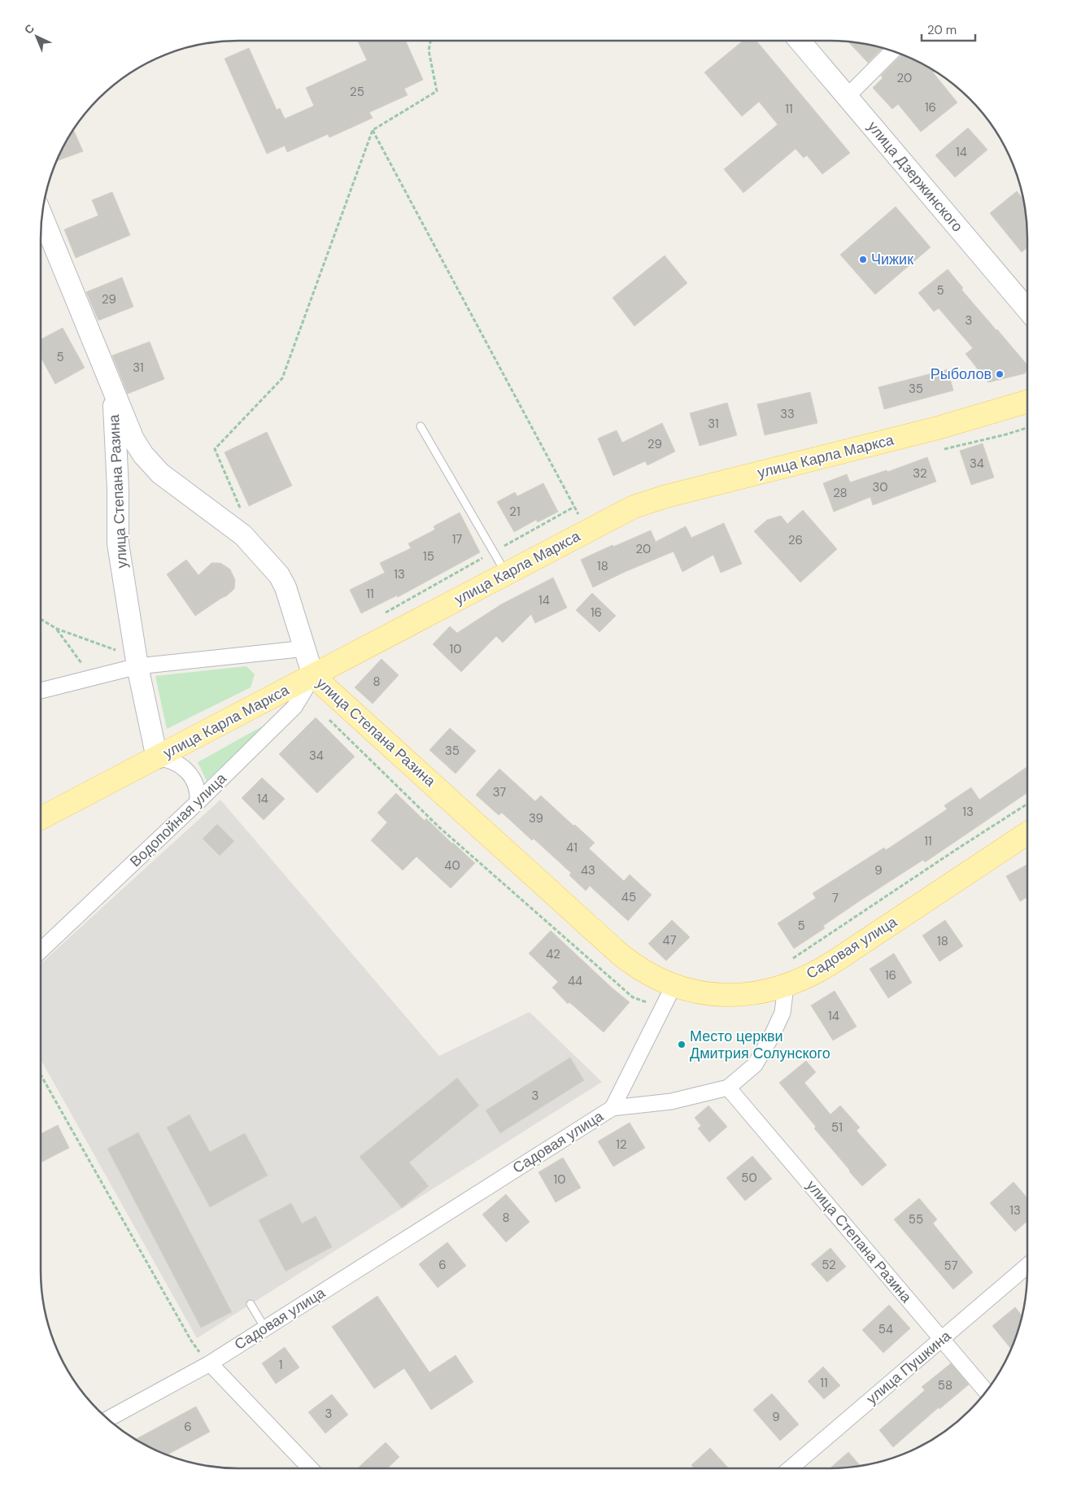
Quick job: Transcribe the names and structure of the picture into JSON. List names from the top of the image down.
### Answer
{
  "streets": {
    "main road": ["улица Карла Маркса", "улица Степана Разина", "Садовая улица"],
    "street": ["улица Дзержинского", "Водопойная улица", "улица Пушкина"]
  },
  "crossings": [
    ["улица Карла Маркса", "улица Степана Разина"],
    ["улица Карла Маркса", "Водопойная улица"],
    ["улица Степана Разина", "Водопойная улица"],
    ["улица Степана Разина", "Садовая улица"],
    ["улица Степана Разина", "улица Пушкина"]
  ],
  "places": ["Чижик", "Рыболов", "Место церкви Дмитрия Солунского"],
  "house_numbers": [
    "20",
    "25",
    "16",
    "11",
    "14",
    "5",
    "29",
    "3",
    "5",
    "31",
    "35",
    "33",
    "31",
    "29",
    "34",
    "32",
    "30",
    "28",
    "21",
    "17",
    "26",
    "20",
    "15",
    "18",
    "13",
    "11",
    "14",
    "16",
    "10",
    "8",
    "35",
    "34",
    "37",
    "14",
    "13",
    "39",
    "11",
    "41",
    "40",
    "43",
    "9",
    "45",
    "7",
    "5",
    "47",
    "18",
    "42",
    "16",
    "44",
    "14",
    "3",
    "51",
    "12",
    "50",
    "10",
    "13",
    "8",
    "55",
    "6",
    "52",
    "57",
    "54",
    "1",
    "11",
    "58",
    "3",
    "9",
    "6"
  ],
  "scale_bar": "20 m",
  "north": "top left"
}
